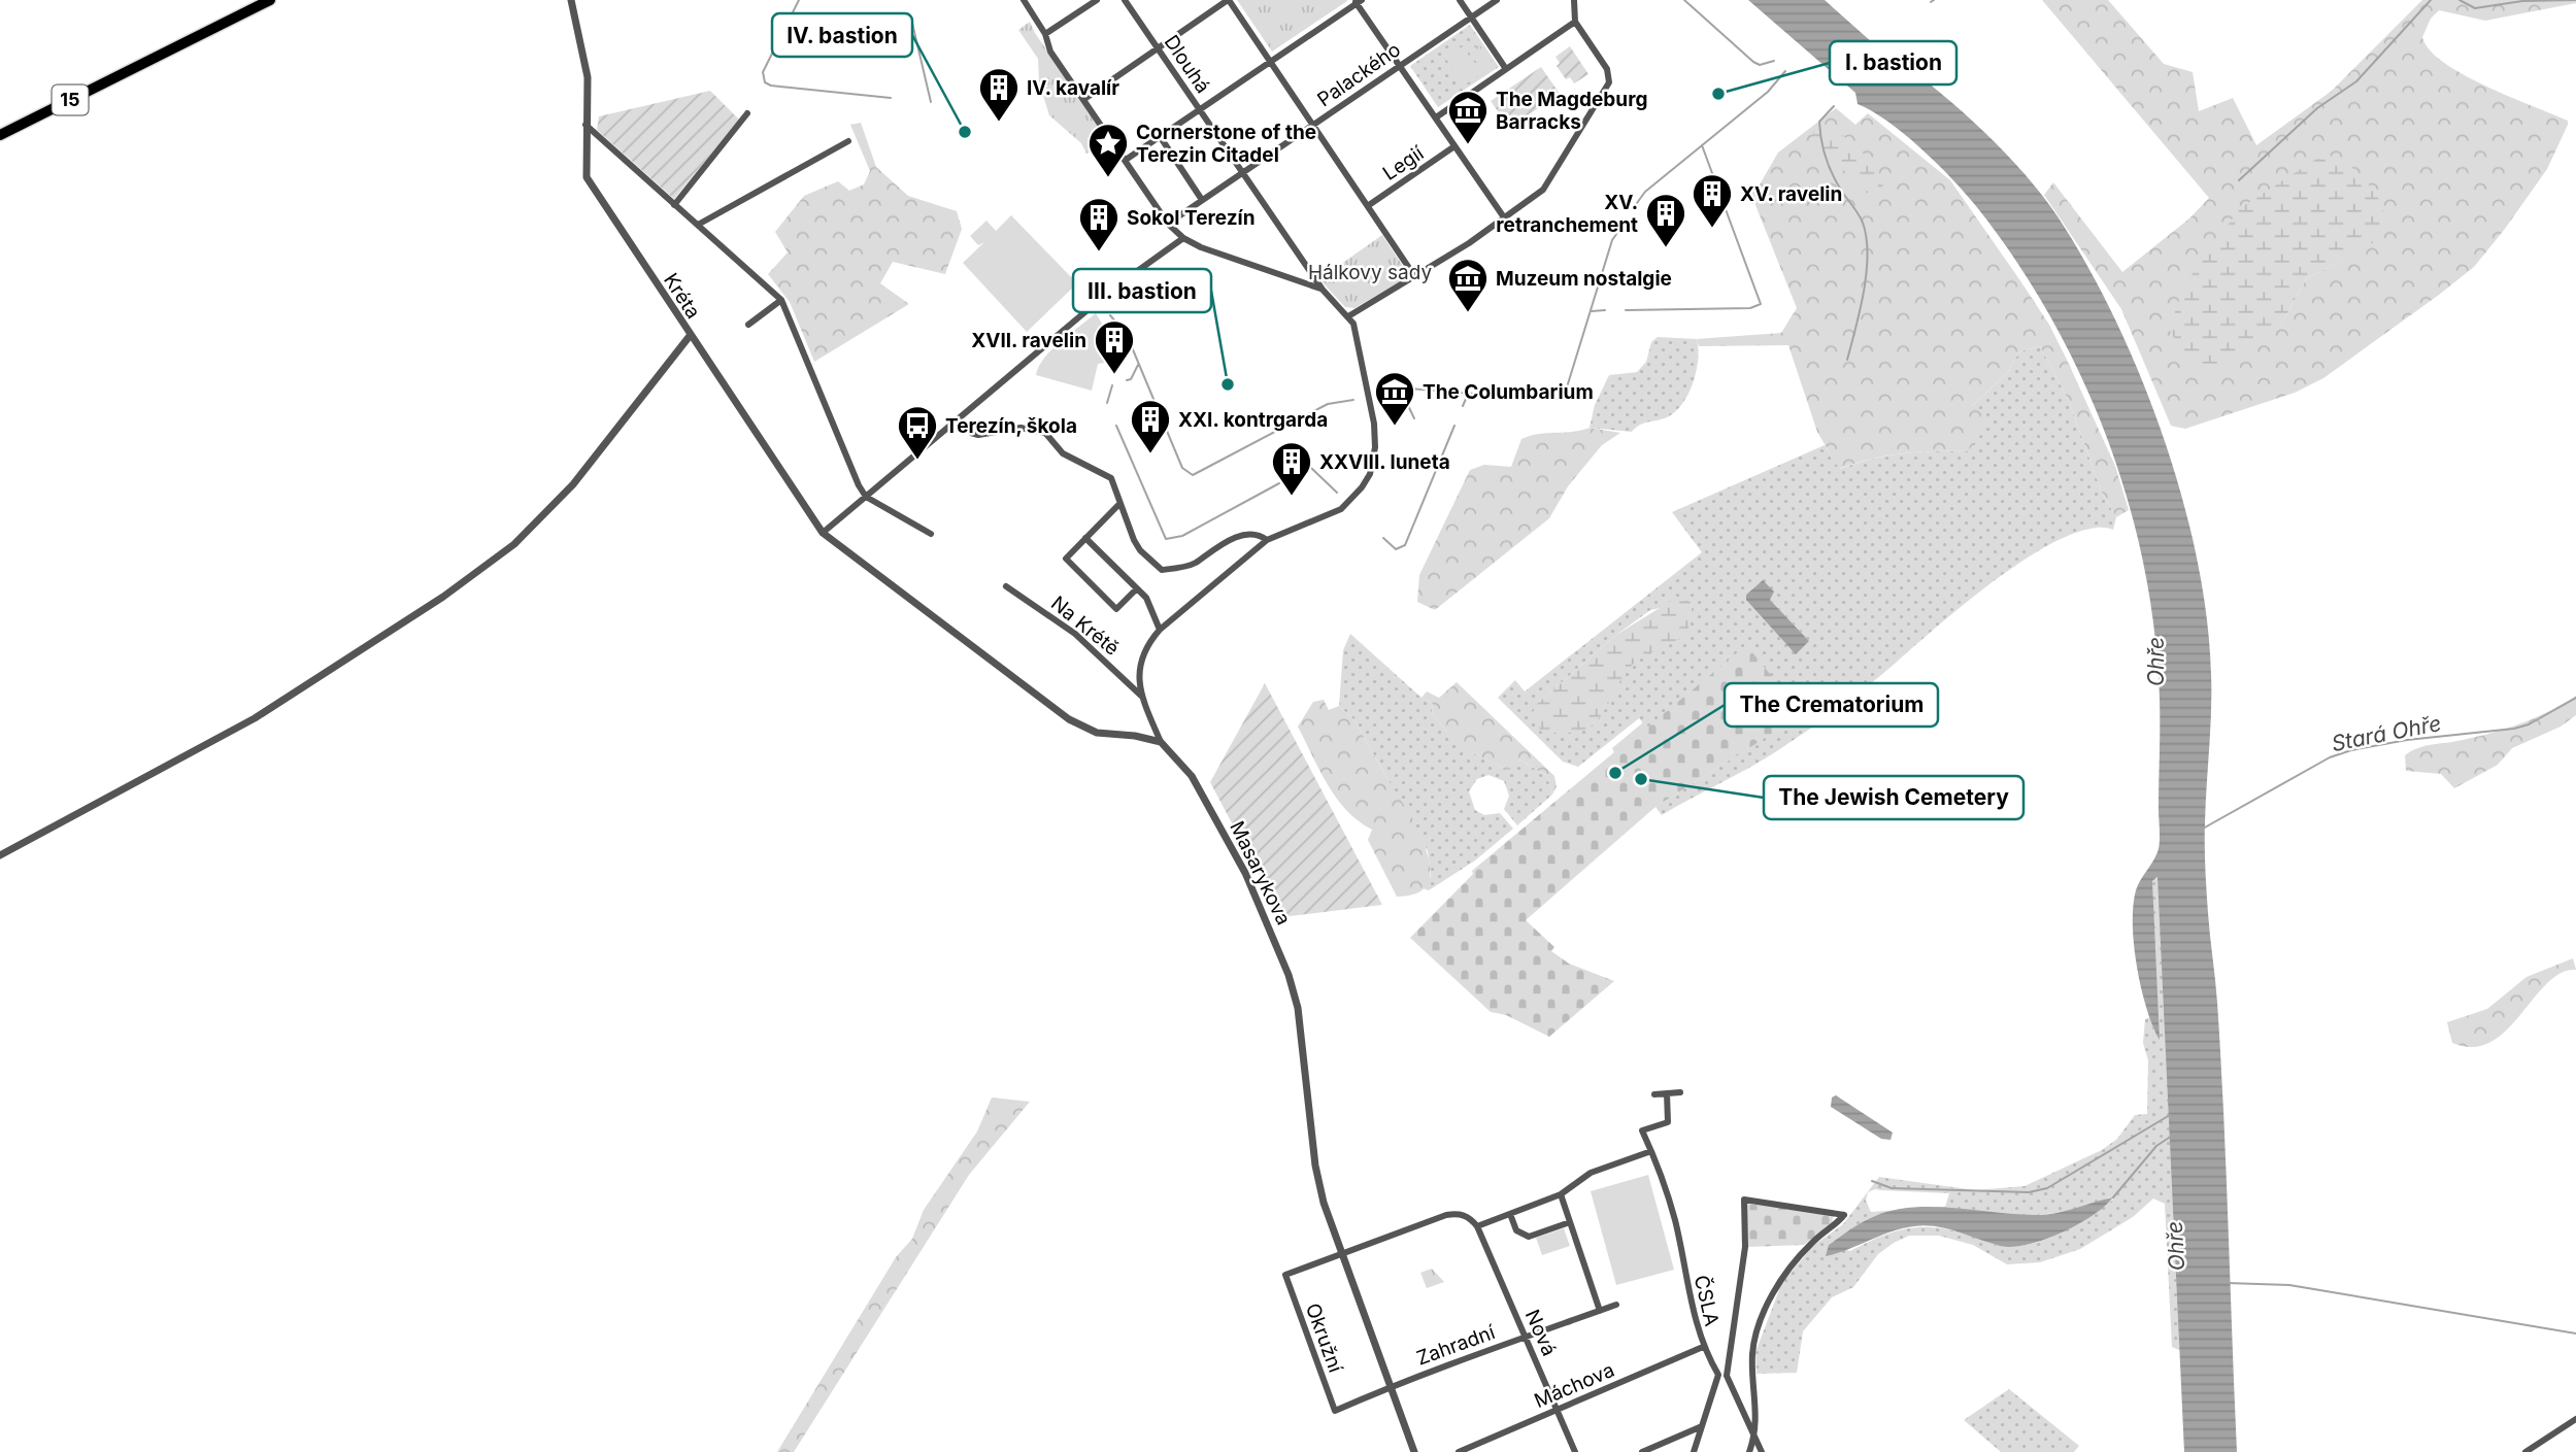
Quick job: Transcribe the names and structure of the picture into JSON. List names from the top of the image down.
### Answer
{
  "streets": {
    "main road": ["15"],
    "street": [
      "Dlouhá",
      "Palackého",
      "Legií",
      "Kréta",
      "Na Krétě",
      "Masarykova",
      "ČSLA",
      "Nová",
      "Okružní",
      "Zahradní",
      "Máchova"
    ]
  },
  "crossings": [
    ["Dlouhá", "Palackého"],
    ["Kréta", "Masarykova"],
    ["Masarykova", "Okružní"],
    ["ČSLA", "Máchova"],
    ["Nová", "Zahradní"],
    ["Nová", "Máchova"],
    ["Okružní", "Zahradní"]
  ],
  "water": ["Ohře", "Stará Ohře"],
  "parks": ["Hálkovy sady"],
  "places": {
    "other": [
      "I. bastion",
      "IV. bastion",
      "III. bastion",
      "The Crematorium",
      "The Jewish Cemetery"
    ],
    "building": [
      "IV. kavalír",
      "XV. ravelin",
      "XV. retranchement",
      "Sokol Terezín",
      "XVII. ravelin",
      "XXI. kontrgarda",
      "XXVIII. luneta"
    ],
    "museum": ["The Magdeburg Barracks", "Muzeum nostalgie", "The Columbarium"],
    "place": ["Cornerstone of the Terezin Citadel"],
    "bus stop": ["Terezín, škola"]
  }
}
